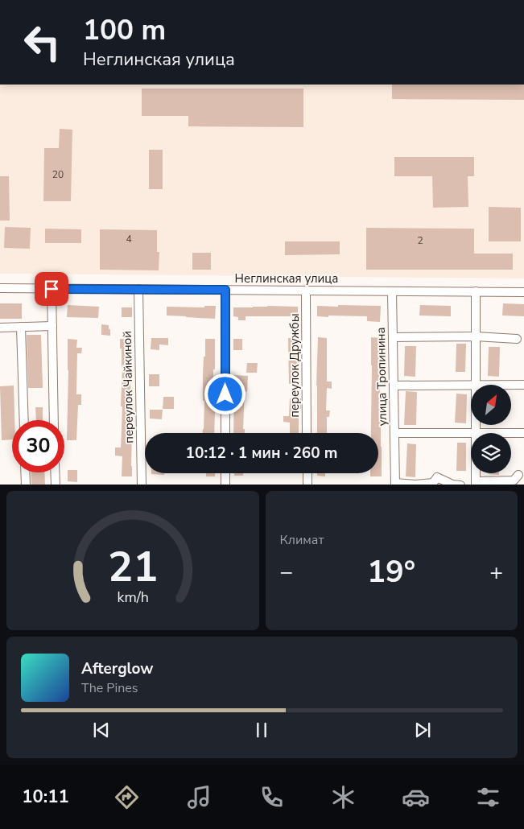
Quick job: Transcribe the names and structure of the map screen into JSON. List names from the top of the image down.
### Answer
{
  "streets": {
    "street": [
      "Неглинская улица",
      "переулок Дружбы",
      "улица Тропинина",
      "переулок Чайкиной"
    ]
  },
  "crossings": [
    ["Неглинская улица", "переулок Дружбы"],
    ["Неглинская улица", "улица Тропинина"],
    ["Неглинская улица", "переулок Чайкиной"]
  ],
  "house_numbers": ["20", "4", "2"],
  "north": "top right",
  "page": {
    "turn": ["100 m", "Неглинская улица"],
    "limit": "30",
    "trip": "10:12 · 1 мин · 260 m",
    "tile": "Климат",
    "heat": ["−", "19°", "+"],
    "song": ["Afterglow", "The Pines"],
    "tabs": "10:11",
    "gauge": ["21", "km/h"]
  }
}
